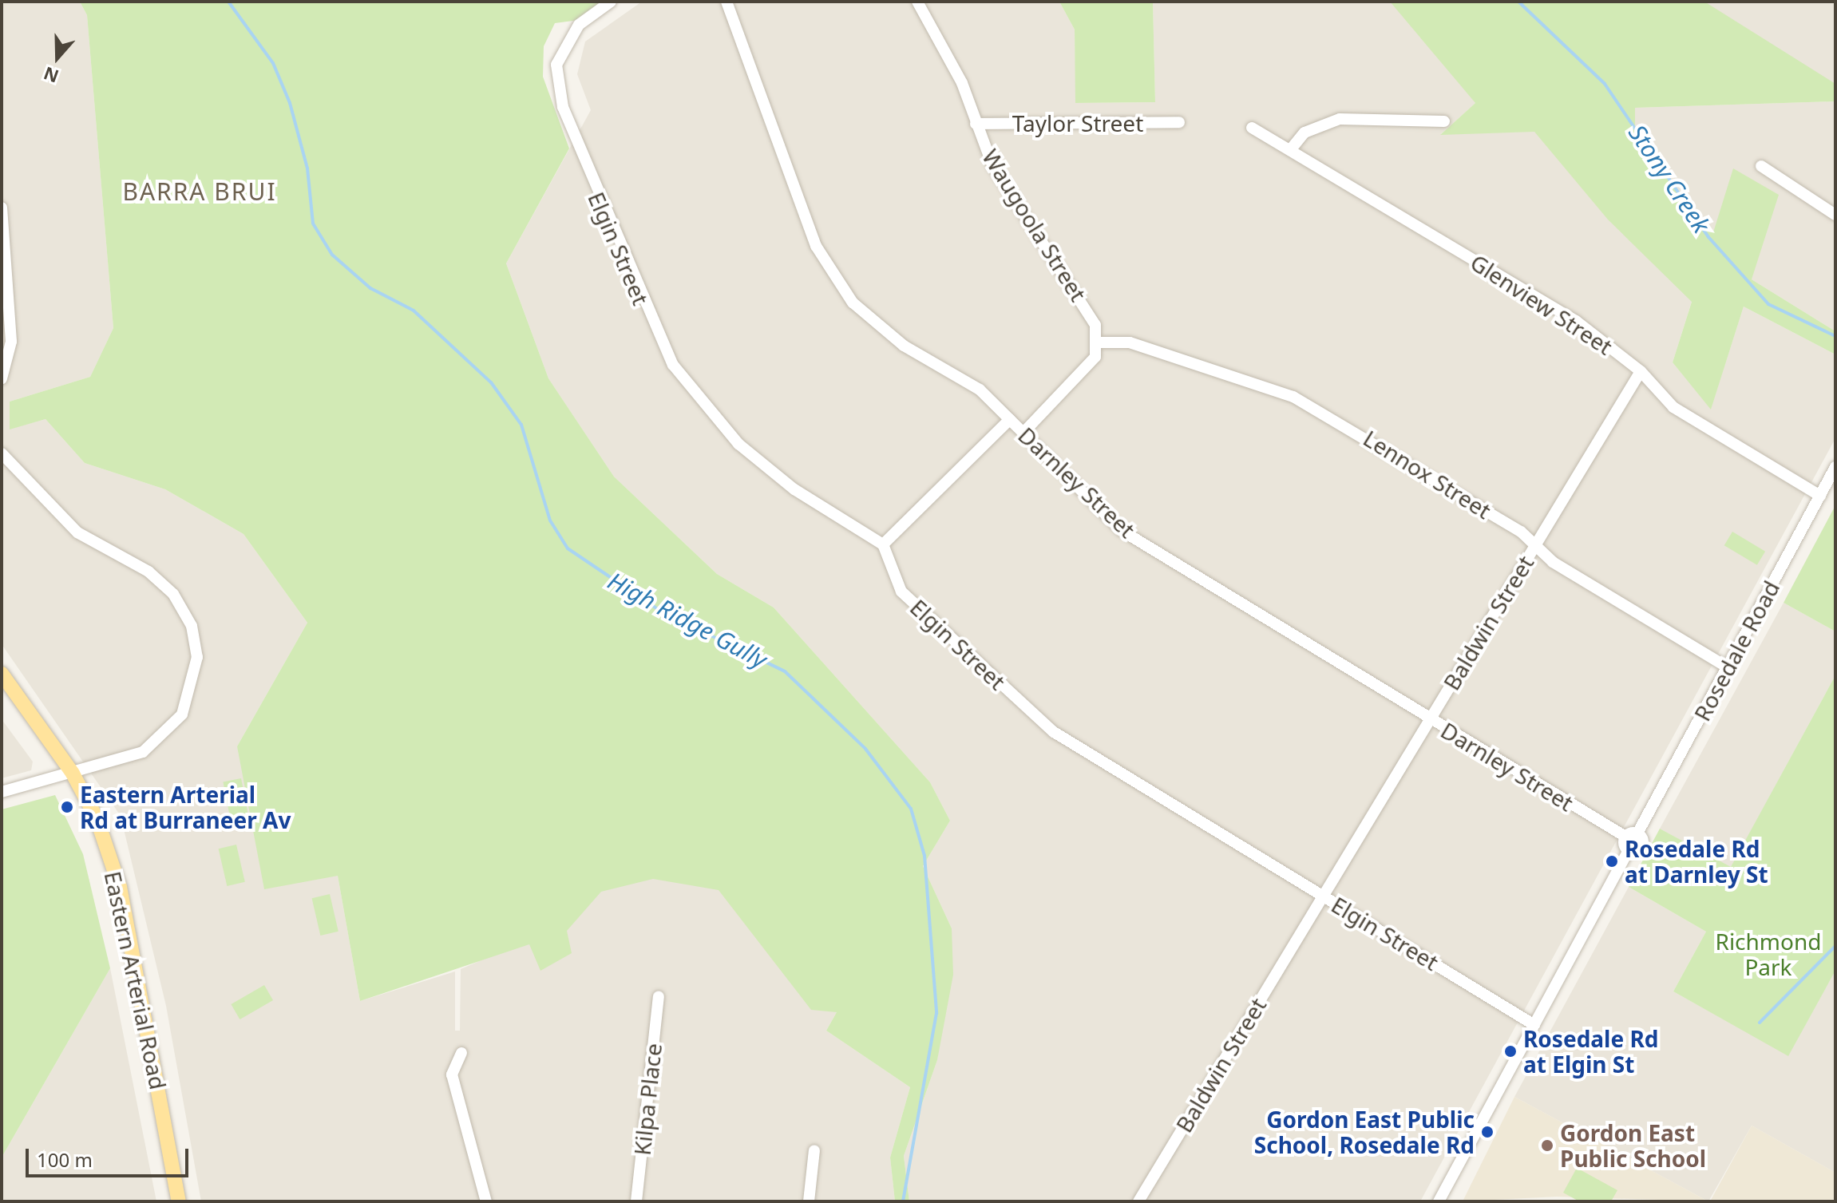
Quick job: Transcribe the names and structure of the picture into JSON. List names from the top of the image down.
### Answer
{
  "streets": {
    "main road": ["Eastern Arterial Road"],
    "street": [
      "Taylor Street",
      "Waugoola Street",
      "Elgin Street",
      "Glenview Street",
      "Lennox Street",
      "Darnley Street",
      "Baldwin Street",
      "Rosedale Road",
      "Kilpa Place"
    ]
  },
  "crossings": [
    ["Taylor Street", "Waugoola Street"],
    ["Waugoola Street", "Lennox Street"],
    ["Elgin Street", "Baldwin Street"],
    ["Glenview Street", "Baldwin Street"],
    ["Glenview Street", "Rosedale Road"],
    ["Lennox Street", "Baldwin Street"],
    ["Lennox Street", "Rosedale Road"],
    ["Darnley Street", "Baldwin Street"]
  ],
  "districts": ["BARRA BRUI"],
  "water": ["Stony Creek", "High Ridge Gully"],
  "parks": ["Richmond Park"],
  "places": [
    "Eastern Arterial Rd at Burraneer Av",
    "Rosedale Rd at Darnley St",
    "Rosedale Rd at Elgin St",
    "Gordon East Public School, Rosedale Rd",
    "Gordon East Public School"
  ],
  "scale_bar": "100 m",
  "north": "bottom"
}
